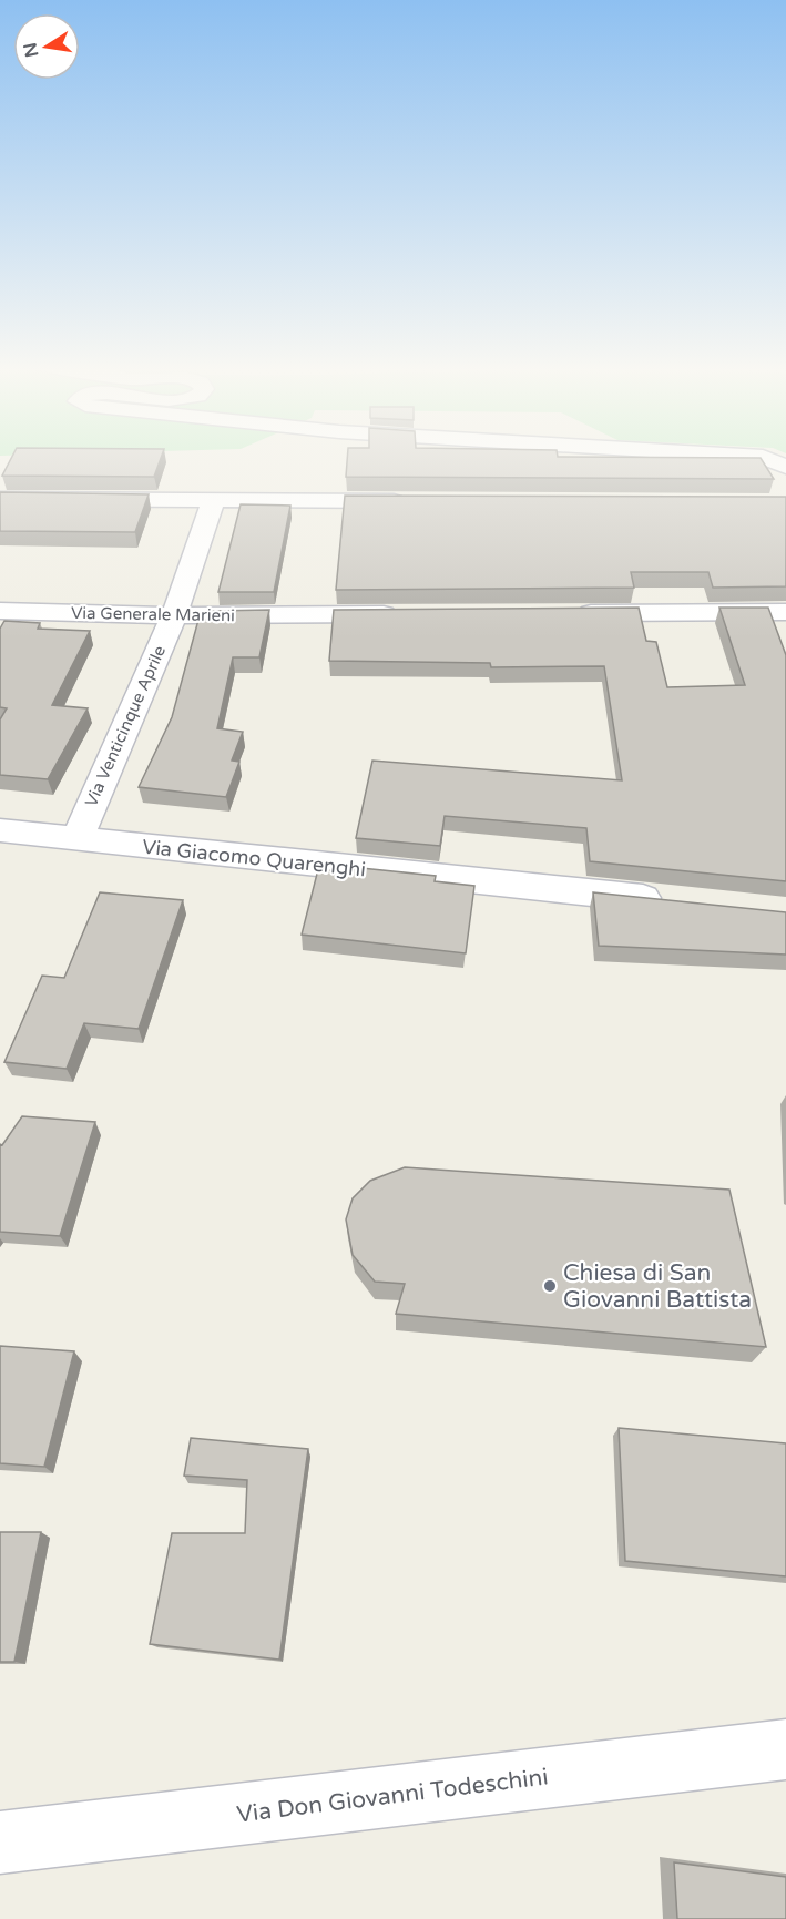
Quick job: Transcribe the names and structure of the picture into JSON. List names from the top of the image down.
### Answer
{
  "streets": {
    "street": [
      "Via Generale Marieni",
      "Via Venticinque Aprile",
      "Via Giacomo Quarenghi",
      "Via Don Giovanni Todeschini"
    ]
  },
  "crossings": [
    ["Via Generale Marieni", "Via Venticinque Aprile"],
    ["Via Venticinque Aprile", "Via Giacomo Quarenghi"]
  ],
  "places": ["Chiesa di San Giovanni Battista"],
  "north": "left"
}
